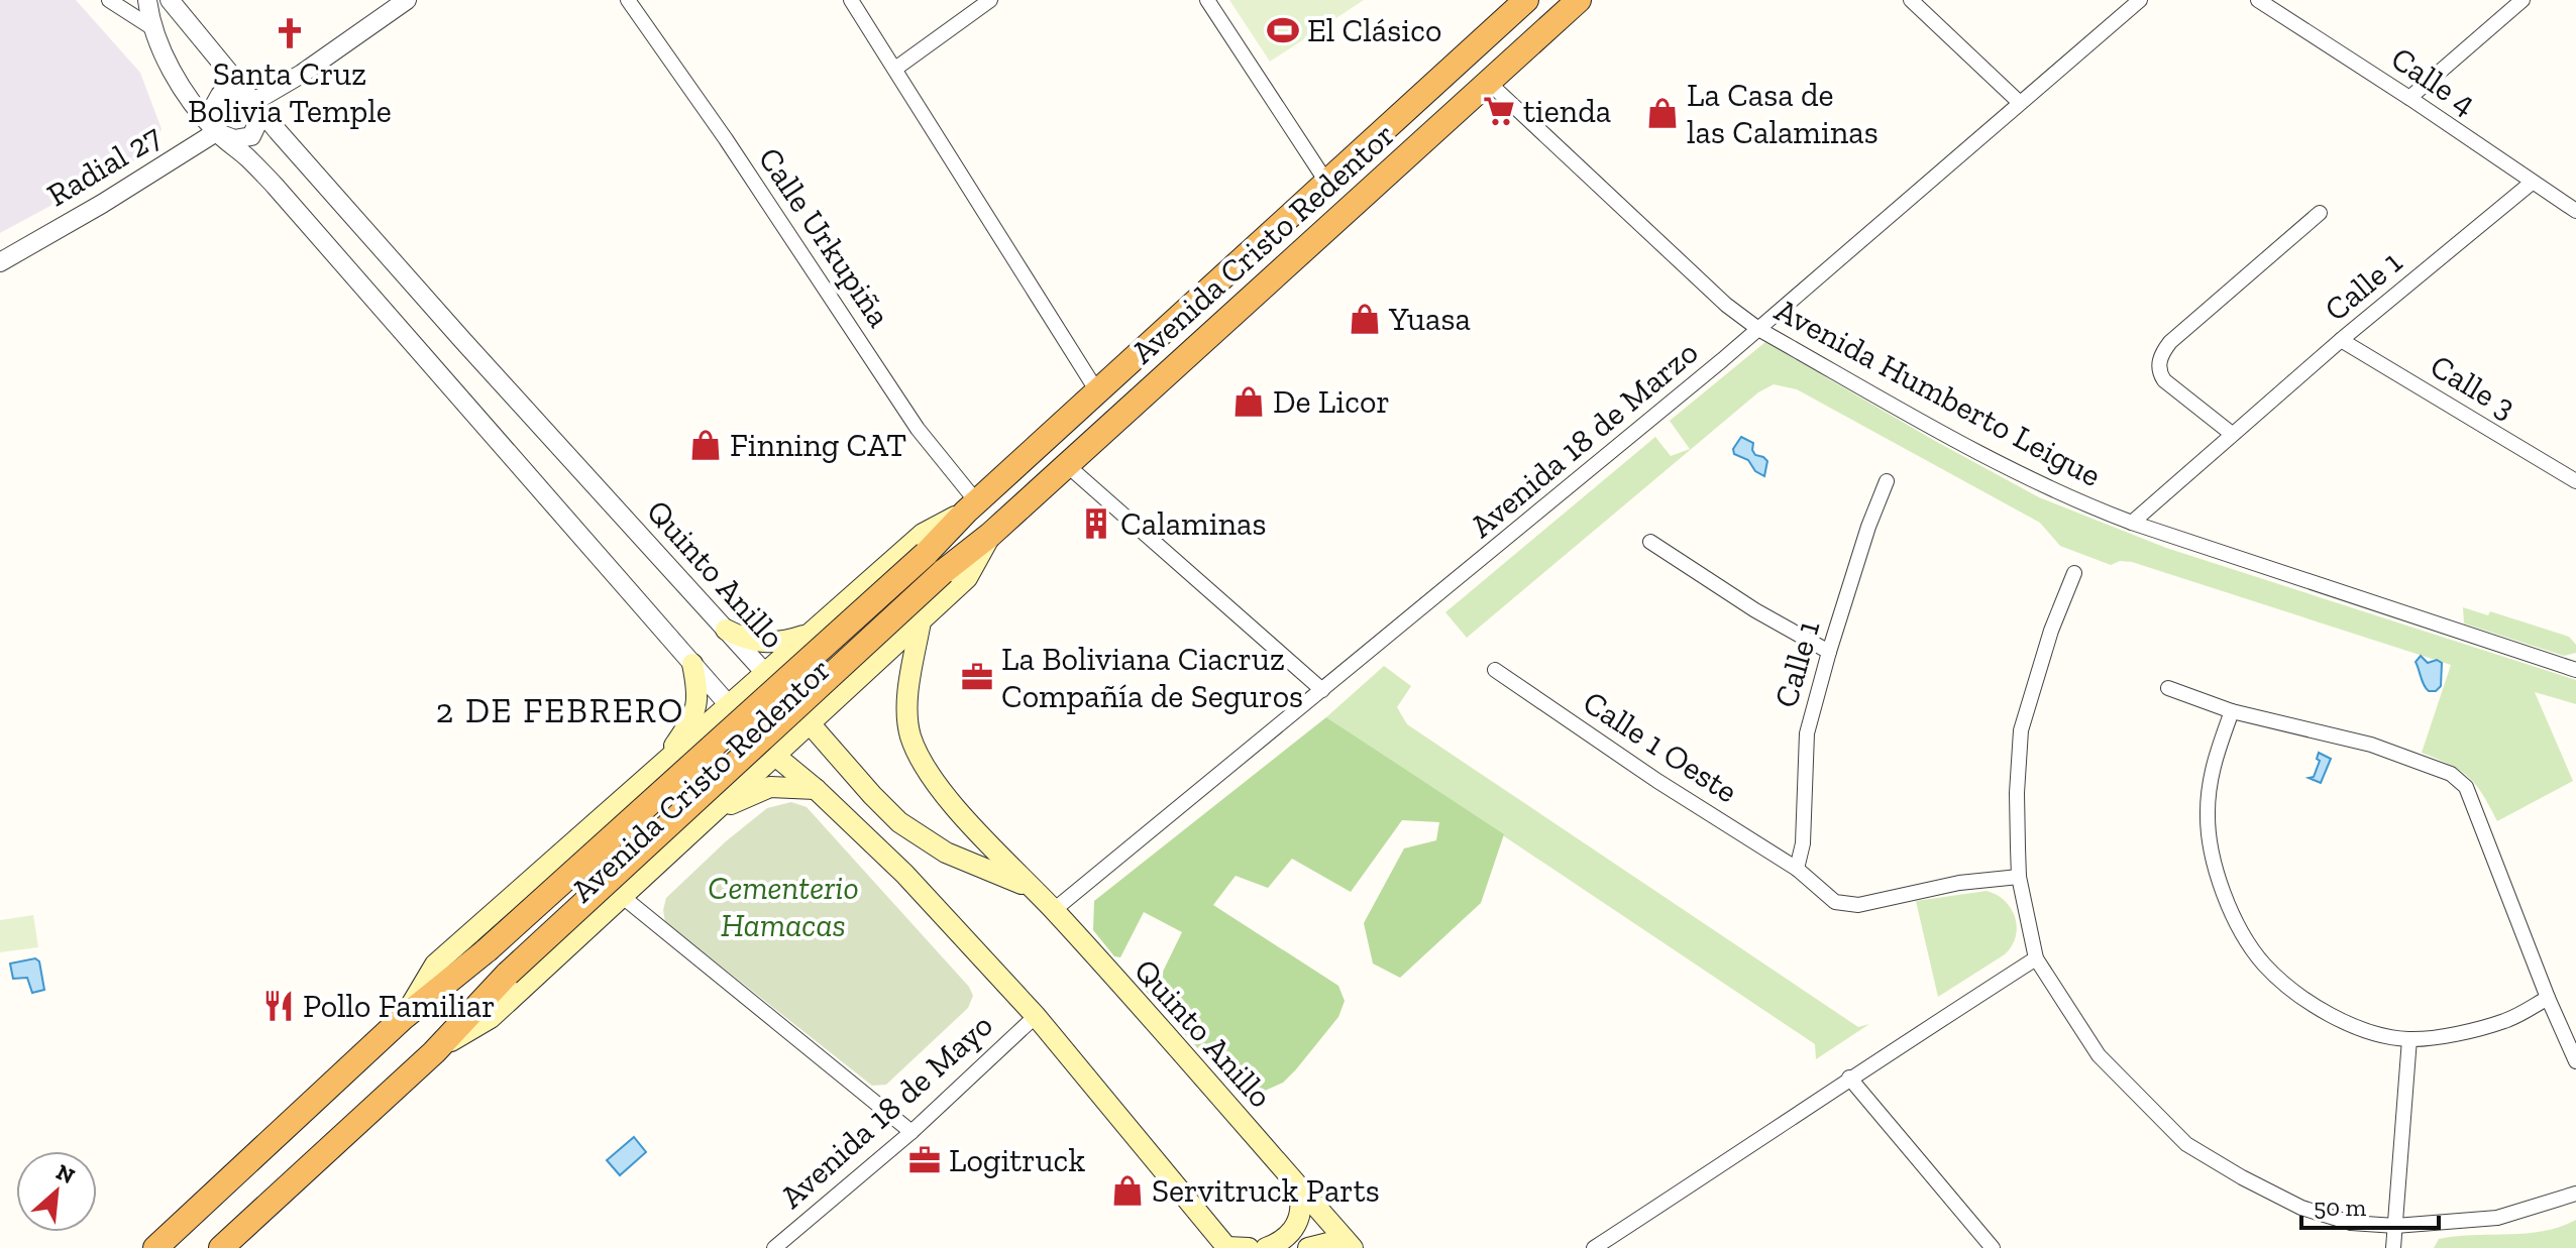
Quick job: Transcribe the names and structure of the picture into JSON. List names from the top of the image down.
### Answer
{
  "streets": {
    "highway": ["Avenida Cristo Redentor"],
    "main road": ["Quinto Anillo"],
    "street": [
      "Calle 4",
      "Radial 27",
      "Calle Urkupiña",
      "Calle 1",
      "Calle 3",
      "Avenida Humberto Leigue",
      "Avenida 18 de Marzo",
      "Calle 1 Oeste",
      "Avenida 18 de Mayo"
    ]
  },
  "crossings": [
    ["Calle 4", "Calle 1"],
    ["Radial 27", "Quinto Anillo"],
    ["Calle Urkupiña", "Avenida Cristo Redentor"],
    ["Avenida Cristo Redentor", "Avenida Humberto Leigue"],
    ["Avenida Cristo Redentor", "Quinto Anillo"],
    ["Calle 1", "Calle 3"],
    ["Calle 1", "Avenida Humberto Leigue"],
    ["Calle 1", "Calle 1 Oeste"],
    ["Avenida Humberto Leigue", "Avenida 18 de Marzo"],
    ["Avenida 18 de Marzo", "Quinto Anillo"]
  ],
  "districts": ["2 DE FEBRERO"],
  "parks": ["Cementerio Hamacas"],
  "places": {
    "sports": ["El Clásico"],
    "church": ["Santa Cruz Bolivia Temple"],
    "supermarket": ["tienda"],
    "shop": [
      "La Casa de las Calaminas",
      "Yuasa",
      "De Licor",
      "Finning CAT",
      "Servitruck Parts"
    ],
    "building": ["Calaminas"],
    "office": ["La Boliviana Ciacruz Compañía de Seguros", "Logitruck"],
    "restaurant": ["Pollo Familiar"]
  },
  "scale_bar": "50 m",
  "north": "top right"
}
